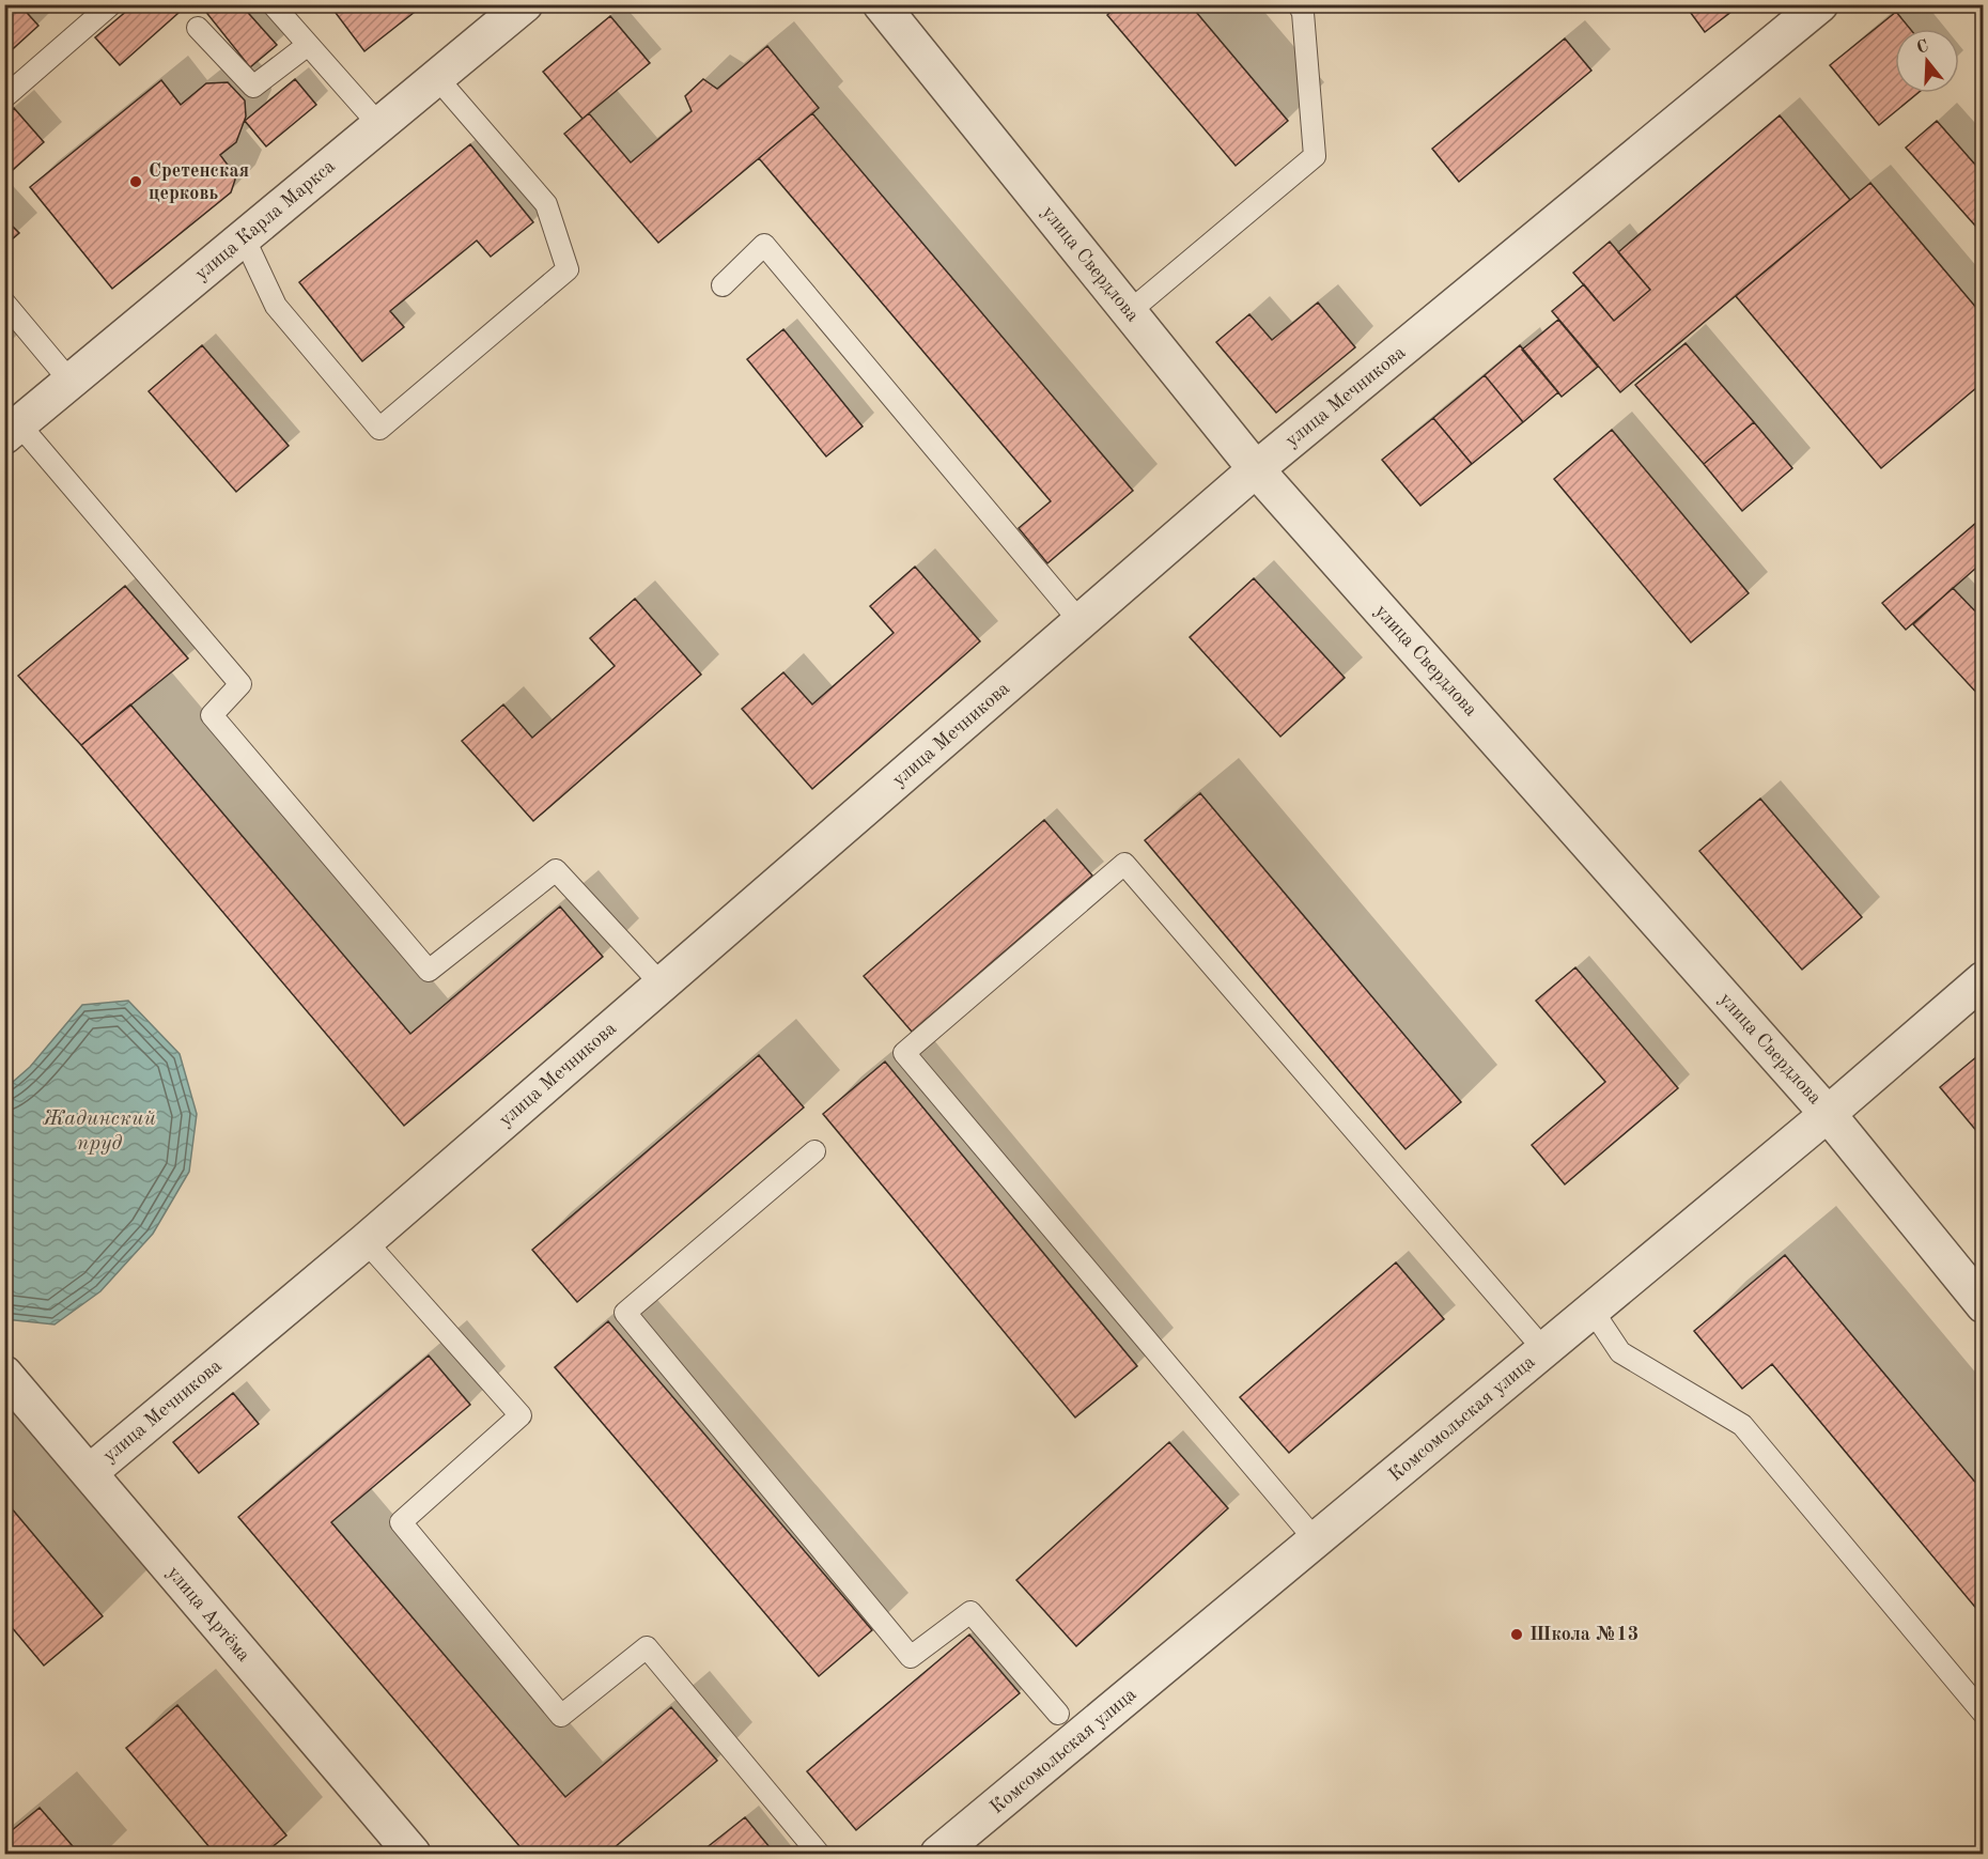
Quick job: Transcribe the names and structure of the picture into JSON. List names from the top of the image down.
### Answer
{
  "streets": {
    "street": [
      "улица Карла Маркса",
      "улица Свердлова",
      "улица Мечникова",
      "Комсомольская улица",
      "улица Артёма"
    ]
  },
  "crossings": [
    ["улица Свердлова", "улица Мечникова"],
    ["улица Свердлова", "Комсомольская улица"],
    ["улица Мечникова", "улица Артёма"]
  ],
  "water": ["Жадинский пруд"],
  "places": ["Сретенская церковь", "Школа №13"],
  "north": "top"
}
